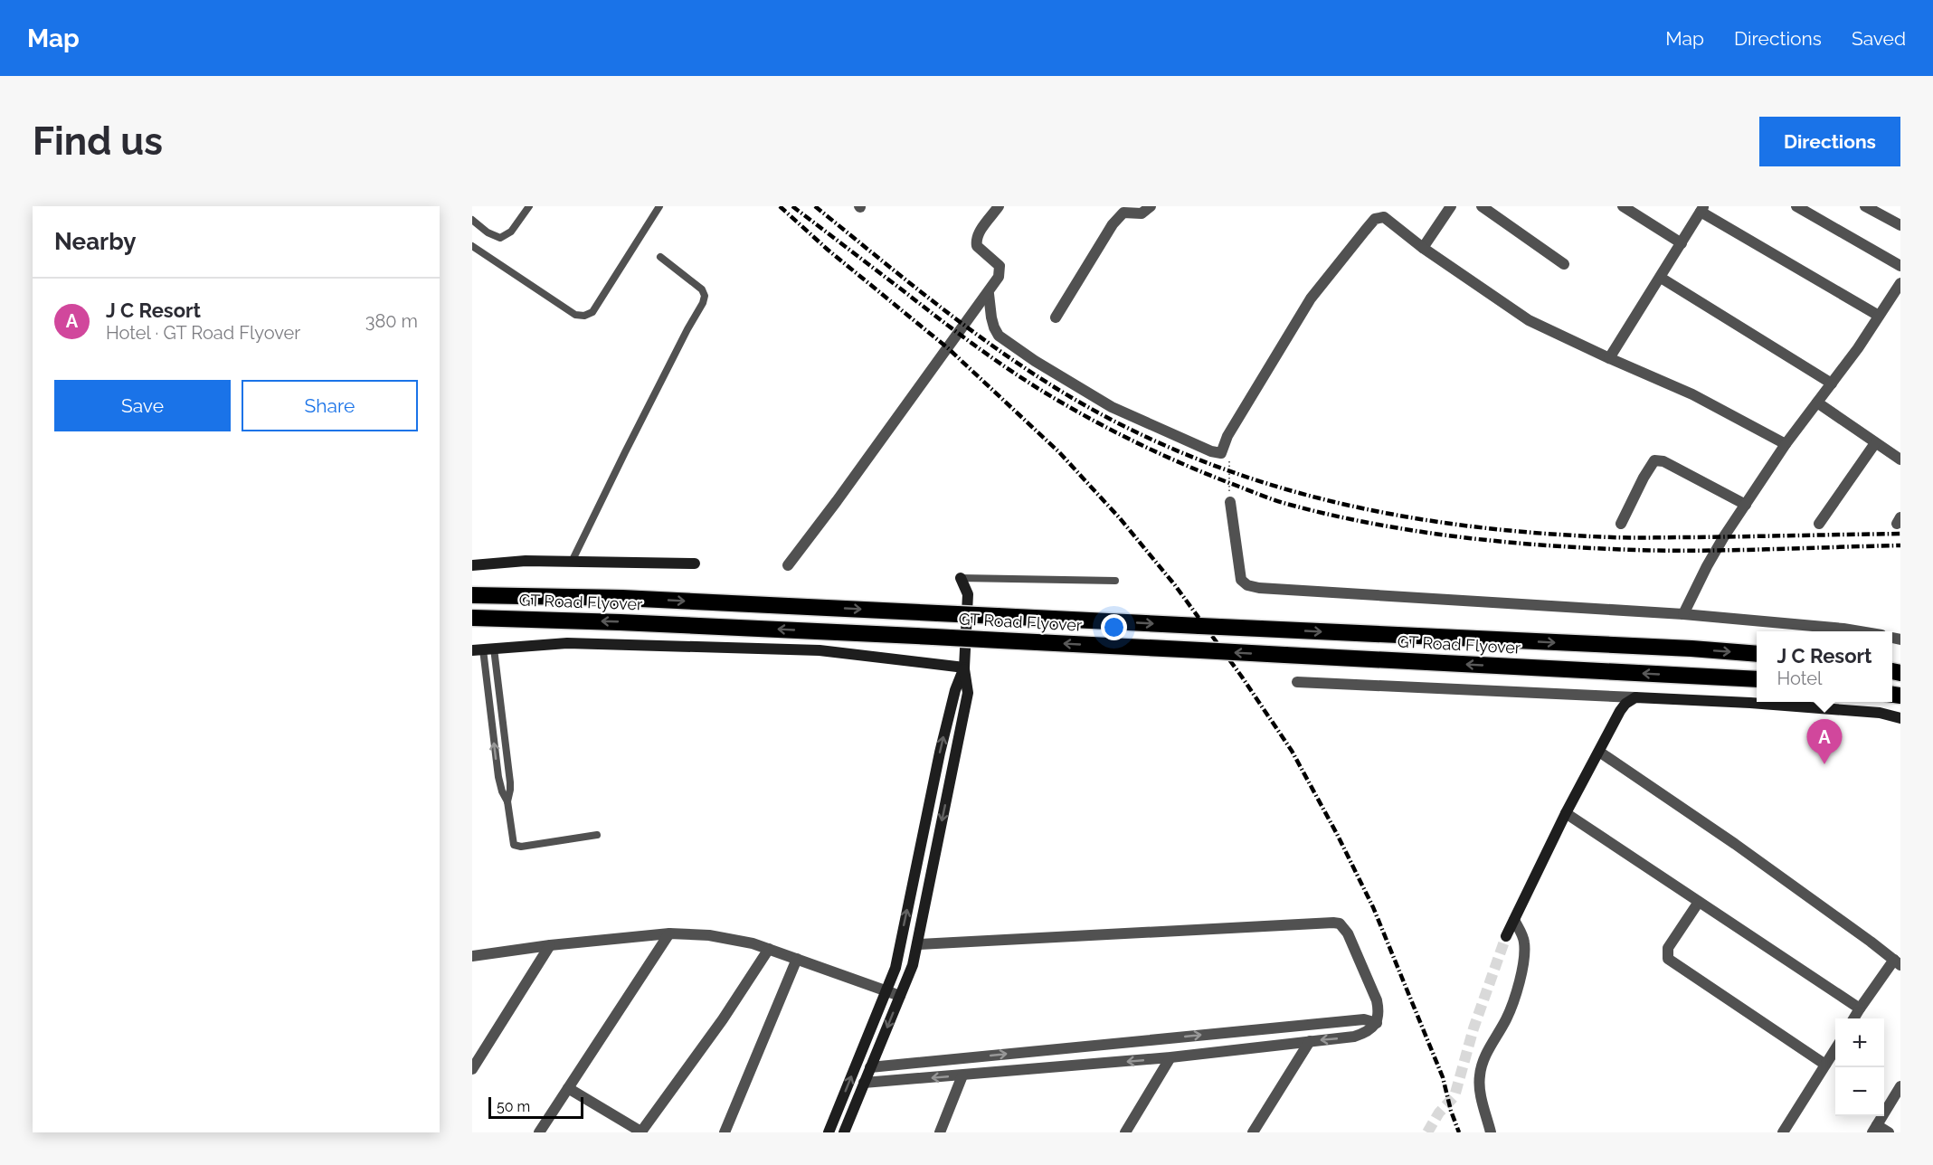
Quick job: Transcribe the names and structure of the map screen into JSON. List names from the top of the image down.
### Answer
{
  "streets": {
    "highway": ["GT Road Flyover"]
  },
  "scale_bar": "50 m",
  "page": {
    "header": "Map",
    "nav": ["Map", "Directions", "Saved"],
    "buttons": [
      "Directions",
      ["Save", "Share"]
    ],
    "title": "Find us",
    "heading": "Nearby",
    "list": [
      {
        "mark": "A",
        "name": "J C Resort",
        "note": "Hotel · GT Road Flyover",
        "value": "380 m"
      }
    ],
    "popup": ["J C Resort", "Hotel"],
    "pins": "A",
    "map_buttons": ["+", "−"],
    "scale": "50 m"
  }
}
